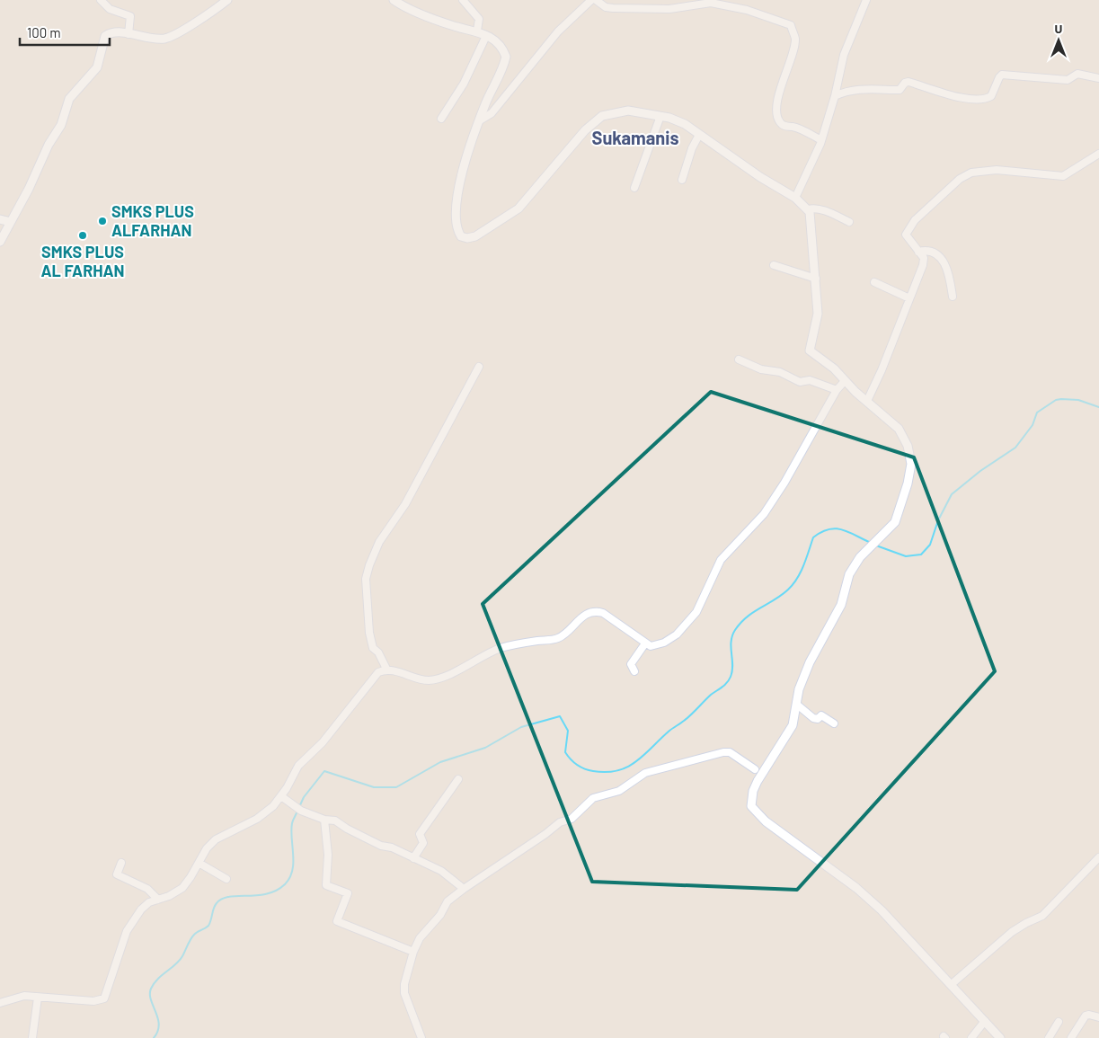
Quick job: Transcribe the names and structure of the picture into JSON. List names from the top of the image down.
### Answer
{
  "districts": ["Sukamanis"],
  "places": ["SMKS PLUS ALFARHAN", "SMKS PLUS AL FARHAN"],
  "scale_bar": "100 m",
  "north": "top"
}
